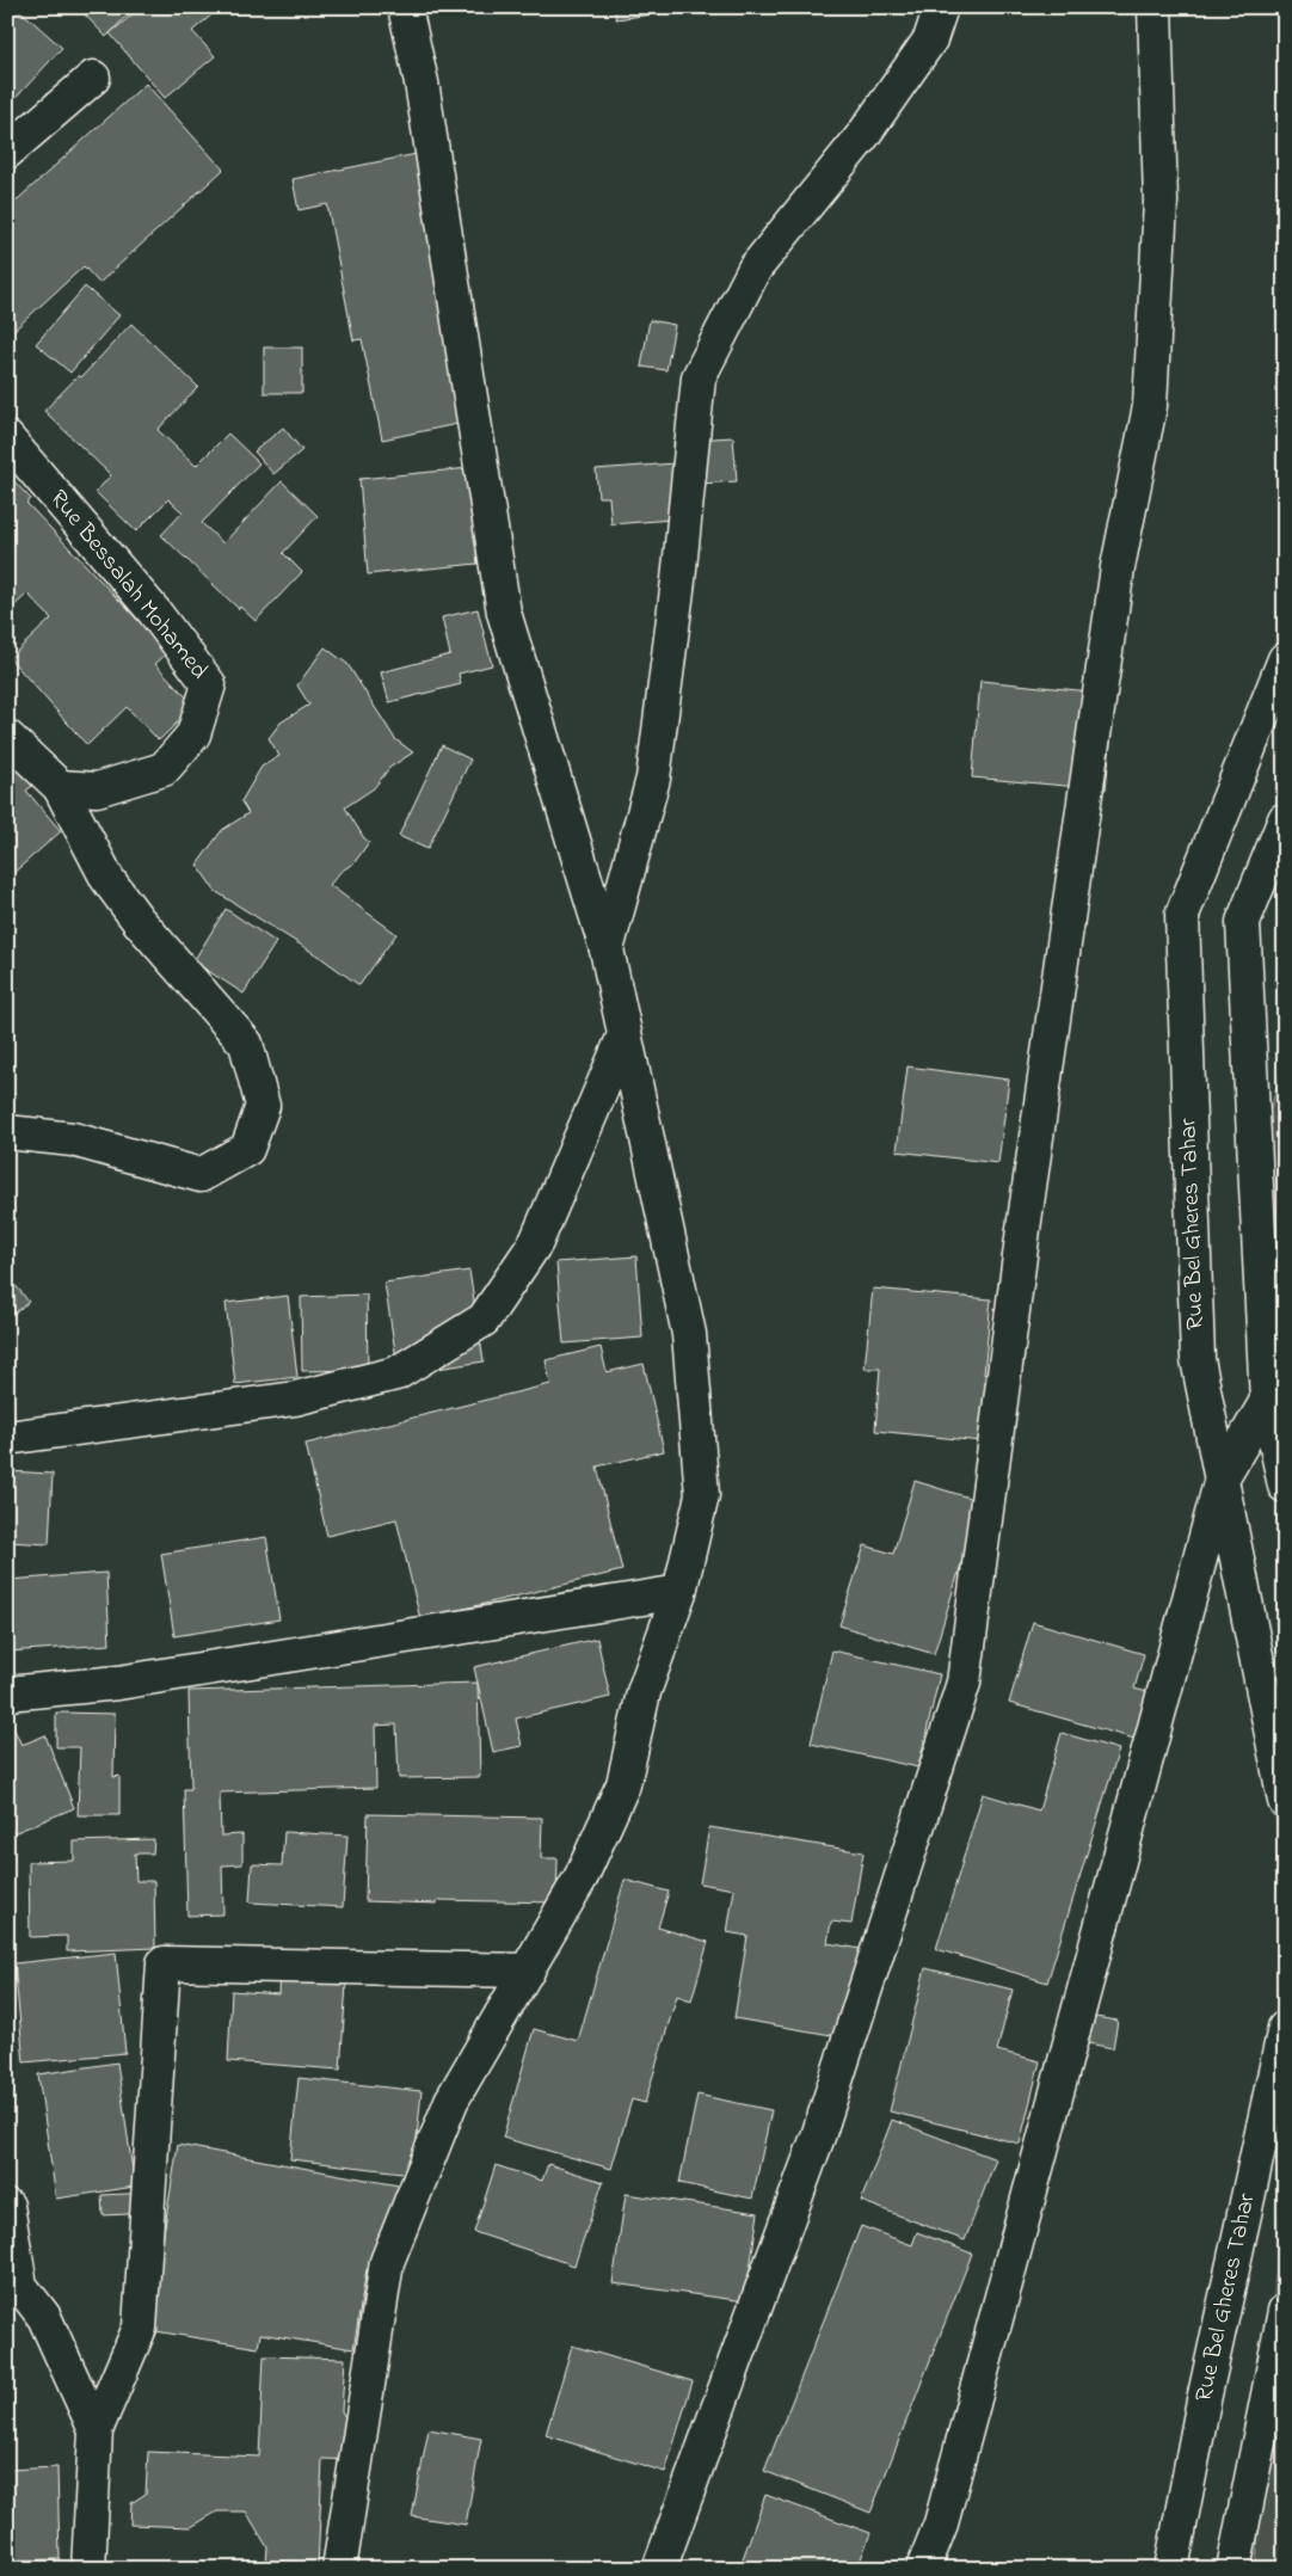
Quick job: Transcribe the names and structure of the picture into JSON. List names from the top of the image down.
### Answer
{
  "streets": {
    "street": ["Rue Bessalah Mohamed", "Rue Bel Gheres Tahar"]
  }
}
